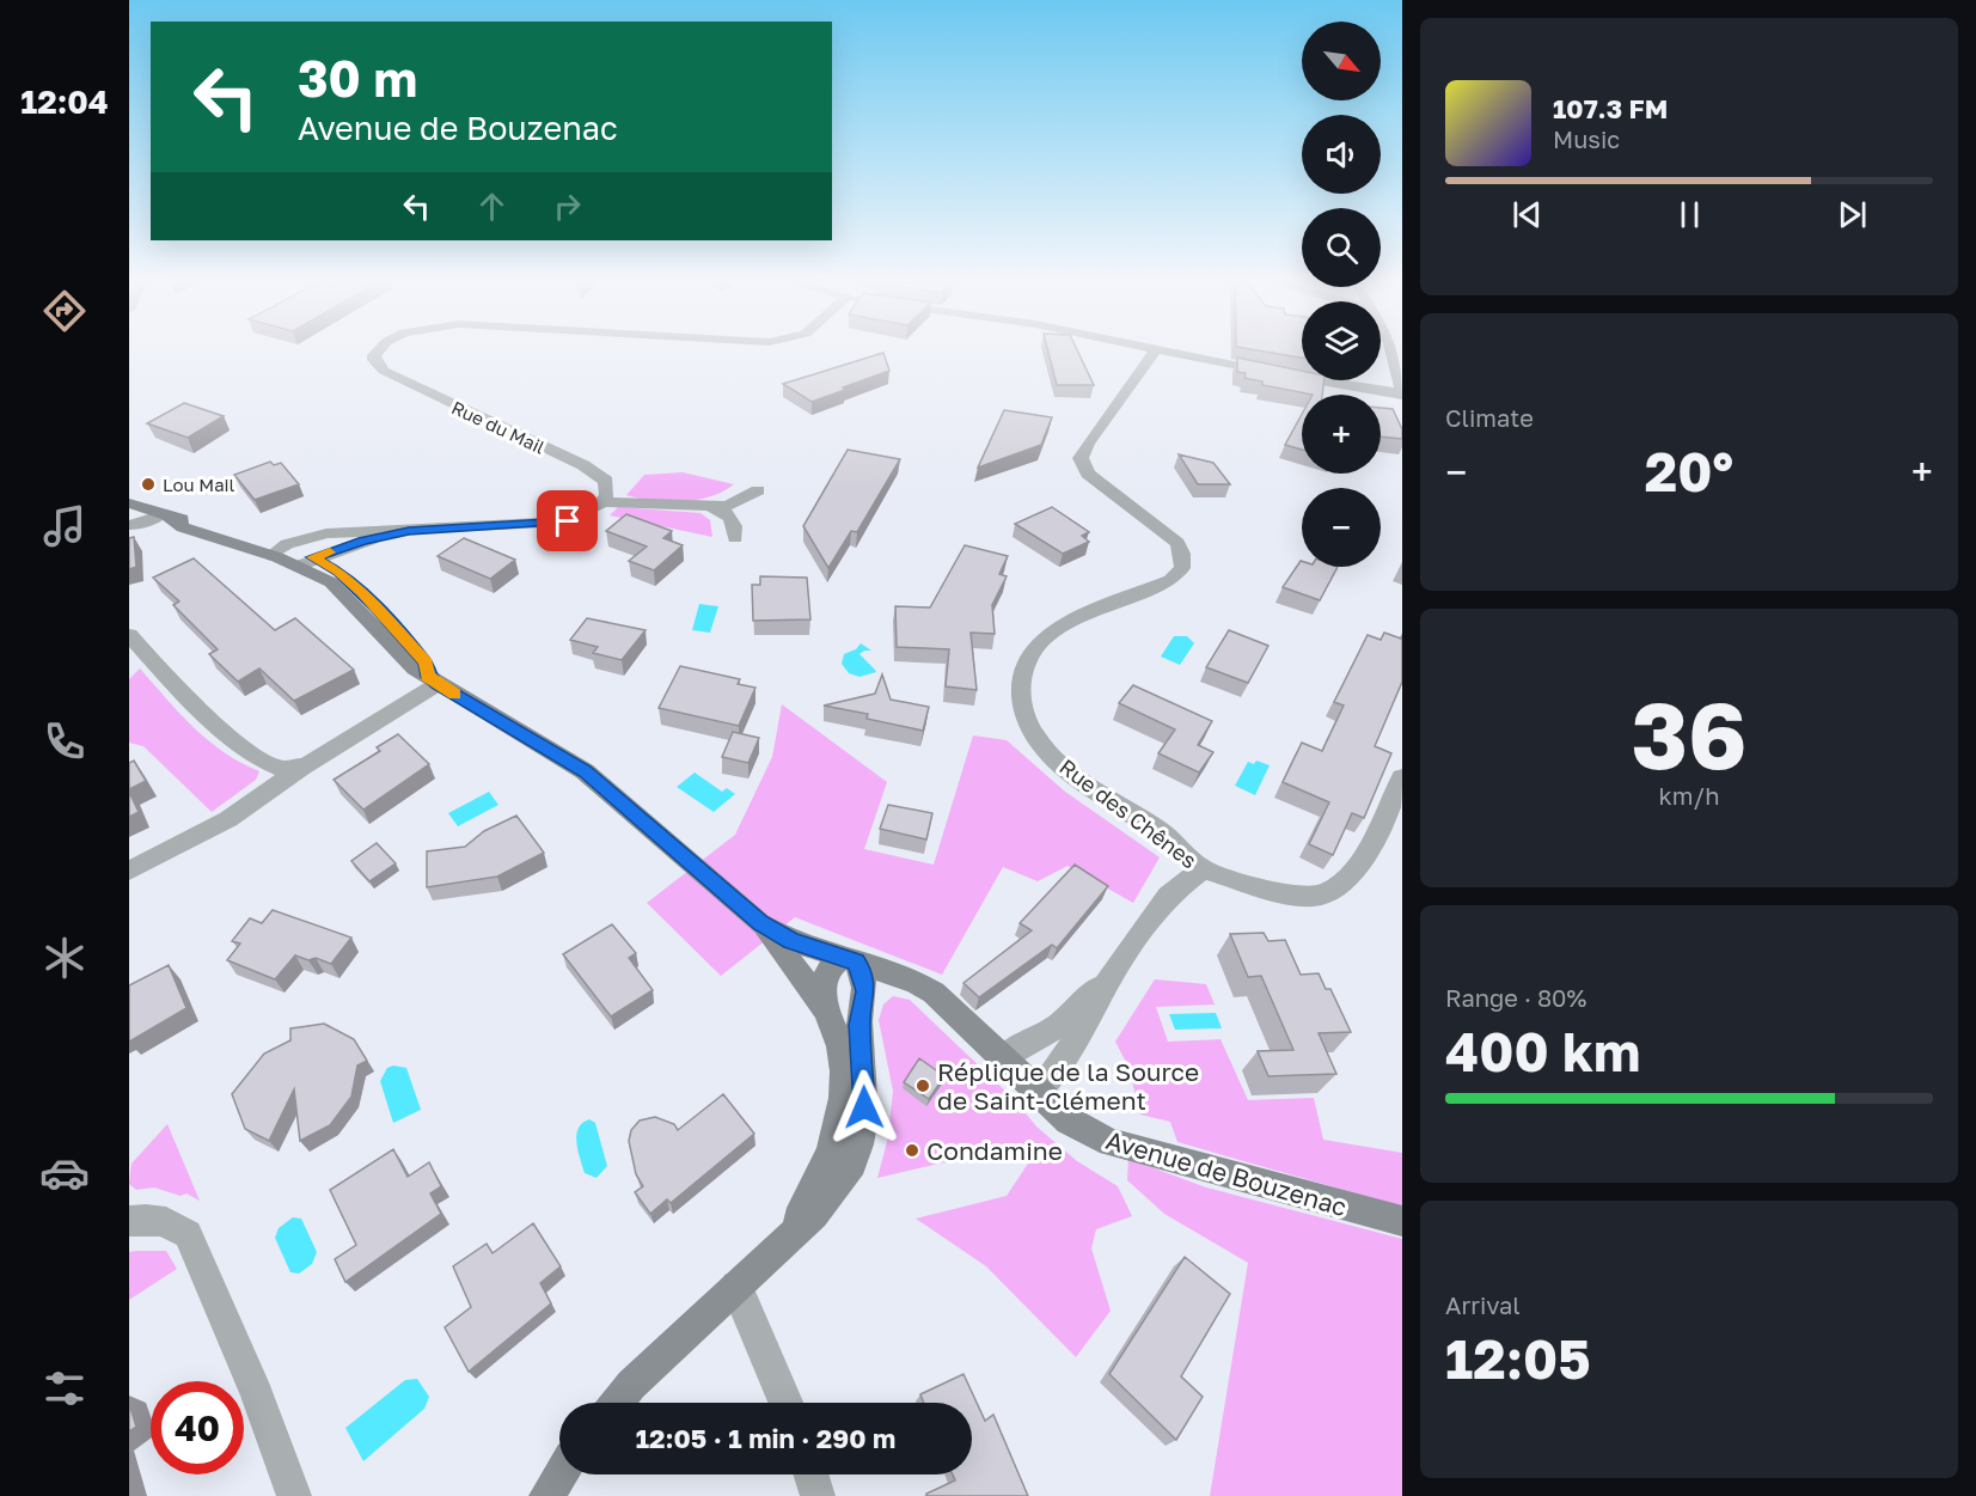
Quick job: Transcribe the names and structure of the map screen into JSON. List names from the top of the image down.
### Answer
{
  "streets": {
    "street": ["Rue du Mail", "Rue des Chênes", "Avenue de Bouzenac"]
  },
  "crossings": [
    ["Rue des Chênes", "Avenue de Bouzenac"]
  ],
  "places": ["Lou Mail", "Réplique de la Source de Saint-Clément", "Condamine"],
  "north": "bottom right",
  "page": {
    "tabs": "12:04",
    "map_buttons": ["+", "−"],
    "turn": ["30 m", "Avenue de Bouzenac"],
    "song": ["107.3 FM", "Music"],
    "tile": [
      "Climate",
      ["36", "km/h"],
      ["Range · 80%", "400 km"],
      ["Arrival", "12:05"]
    ],
    "heat": ["−", "20°", "+"],
    "limit": "40",
    "trip": "12:05 · 1 min · 290 m"
  }
}
